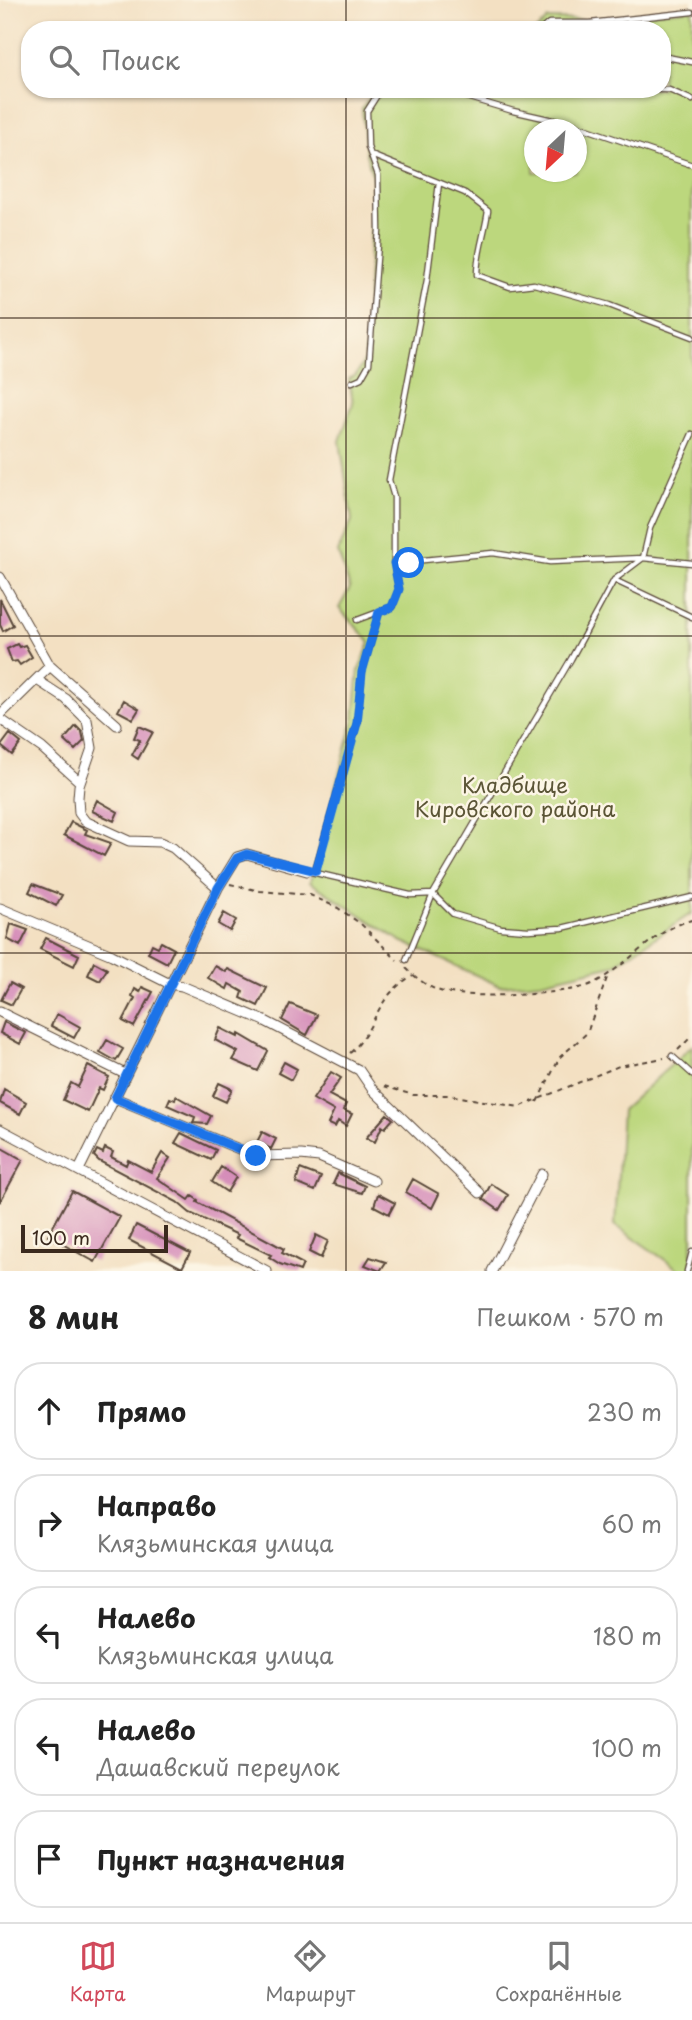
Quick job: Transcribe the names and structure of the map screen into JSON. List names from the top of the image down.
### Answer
{
  "parks": ["Кладбище Кировского района"],
  "scale_bar": "100 m",
  "north": "bottom left",
  "page": {
    "search": "Поиск",
    "scale": "100 m",
    "heading": ["8 мин", "Пешком · 570 m"],
    "list": [
      ["Прямо", "230 m"],
      ["Направо", "Клязьминская улица", "60 m"],
      ["Налево", "Клязьминская улица", "180 m"],
      ["Налево", "Дашавский переулок", "100 m"],
      "Пункт назначения"
    ],
    "nav": ["Карта", "Маршрут", "Сохранённые"]
  }
}
